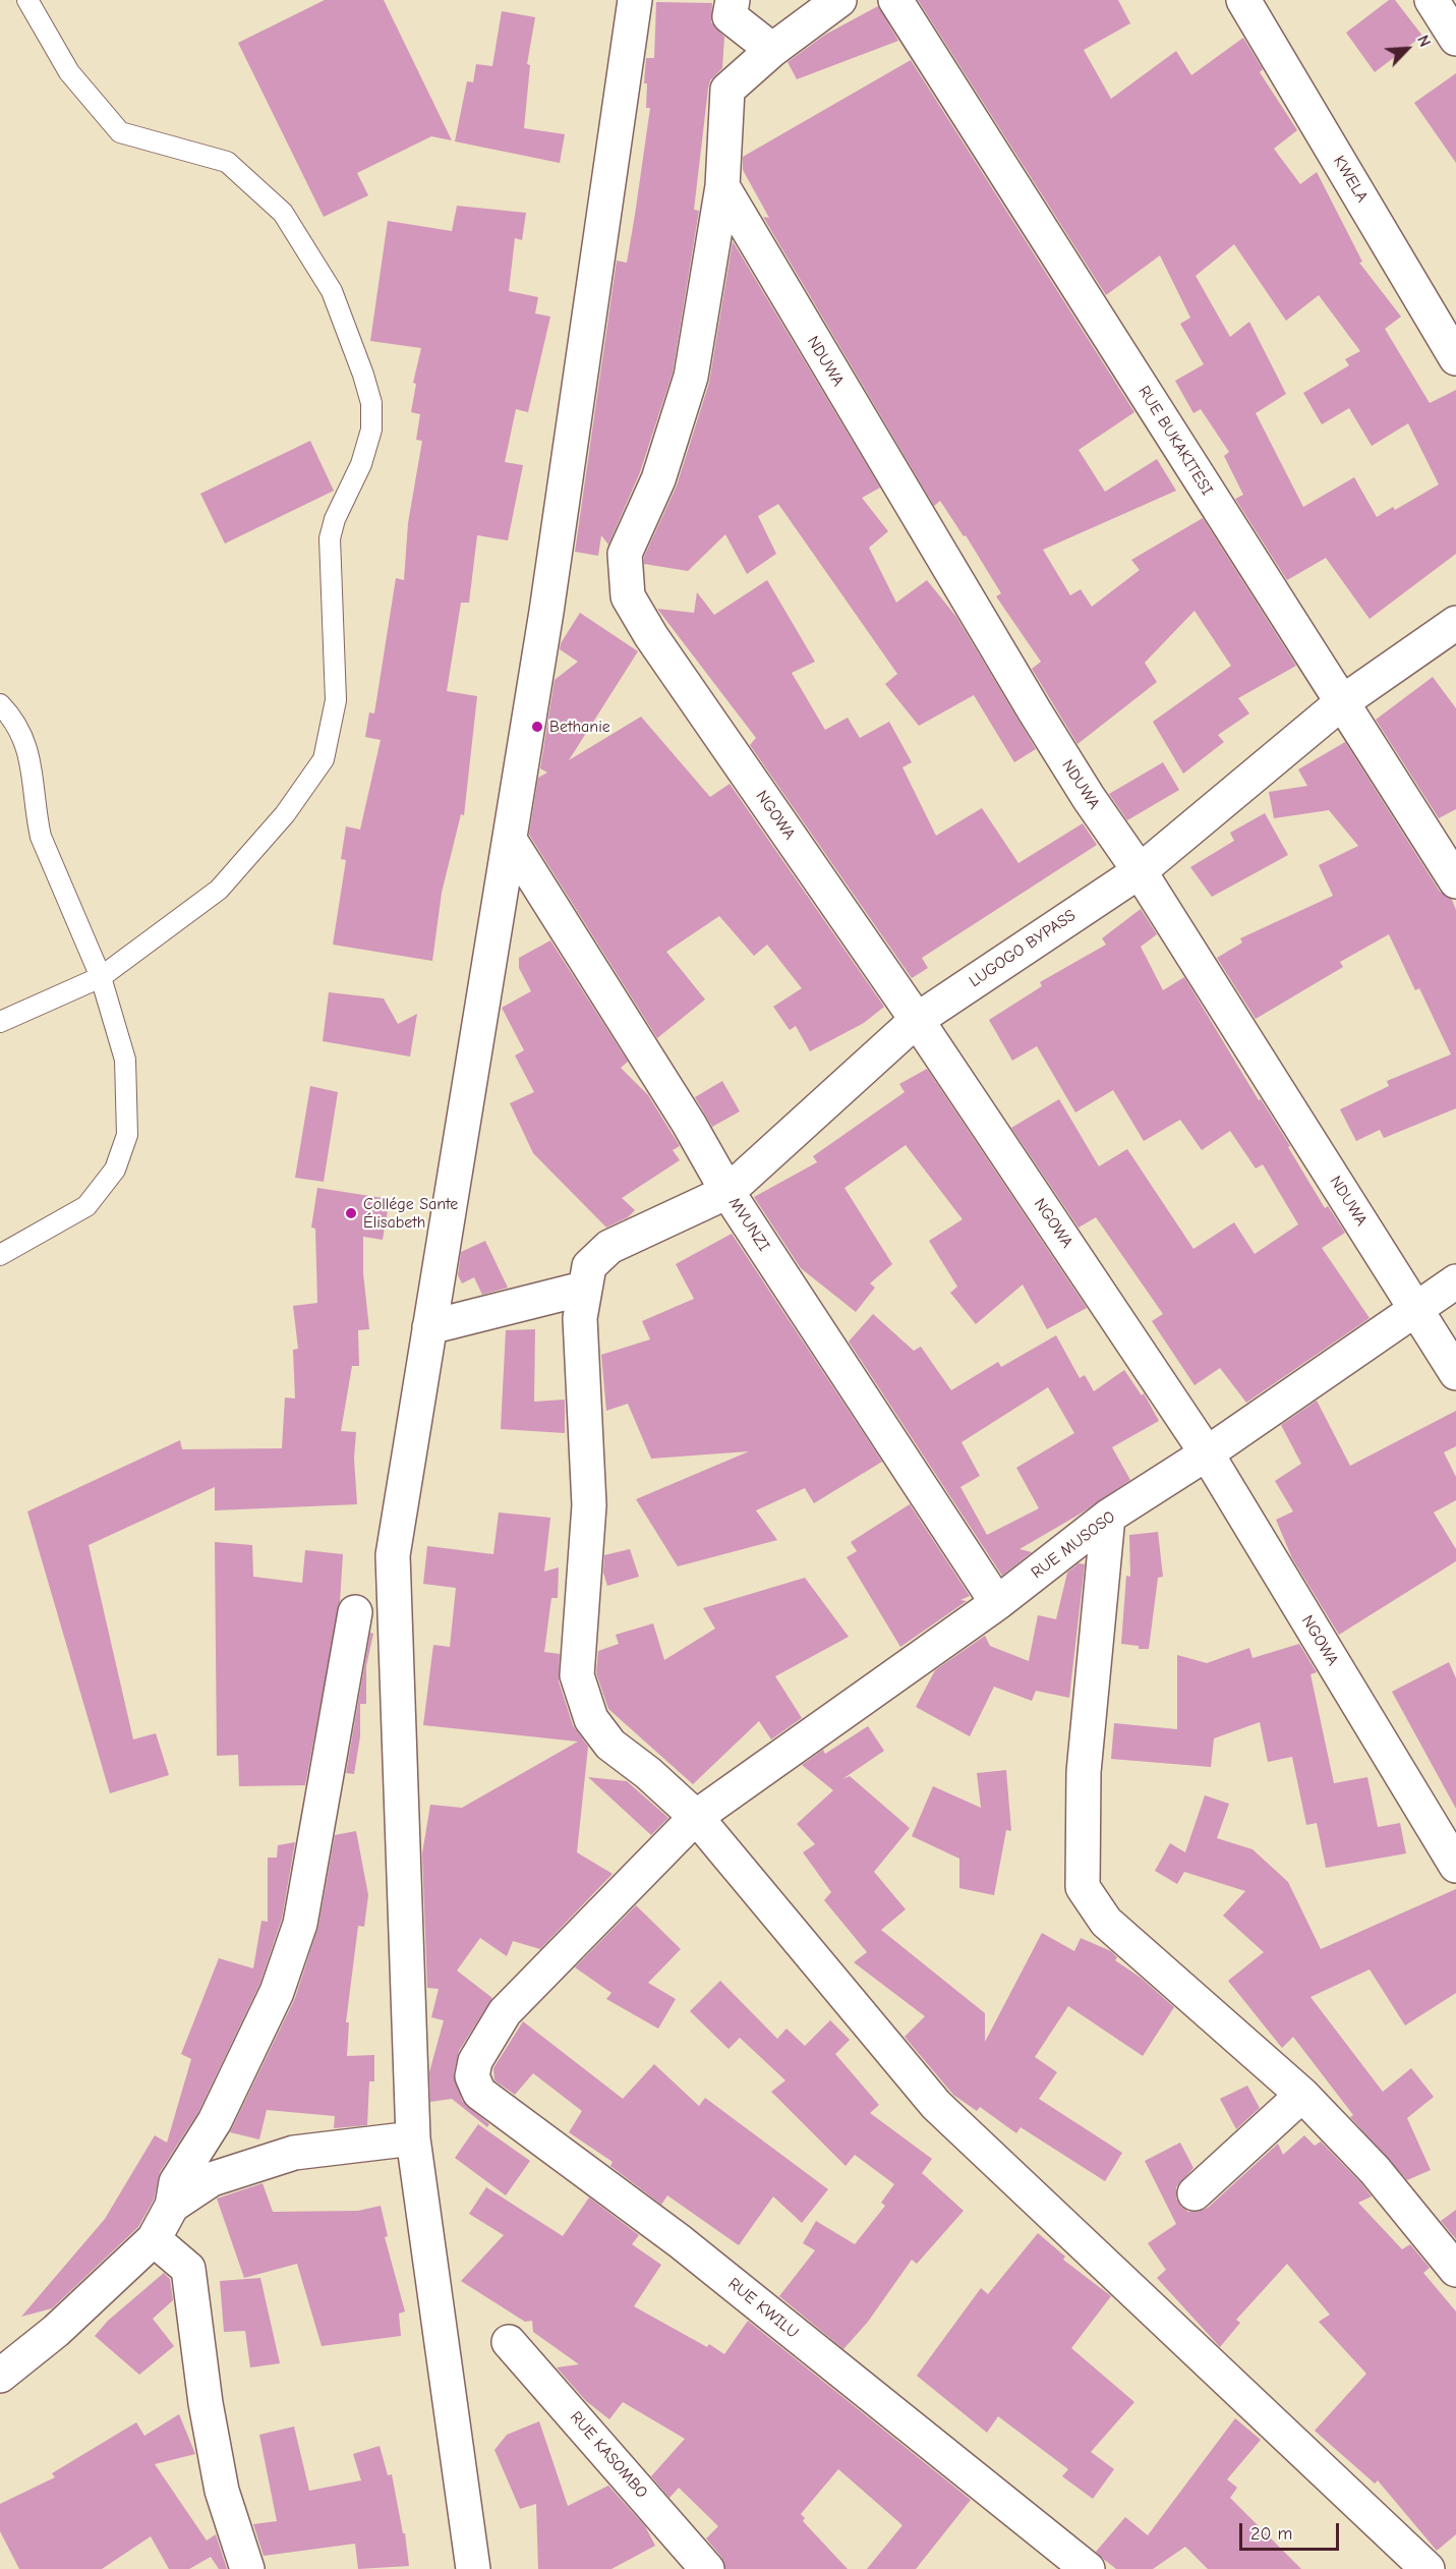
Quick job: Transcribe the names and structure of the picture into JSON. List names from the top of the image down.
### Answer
{
  "streets": {
    "street": [
      "KWELA",
      "NDUWA",
      "RUE BUKAKITESI",
      "NGOWA",
      "LUGOGO BYPASS",
      "MVUNZI",
      "RUE MUSOSO",
      "RUE KWILU",
      "RUE KASOMBO"
    ]
  },
  "crossings": [
    ["NDUWA", "NGOWA"],
    ["NDUWA", "LUGOGO BYPASS"],
    ["NDUWA", "RUE MUSOSO"],
    ["RUE BUKAKITESI", "LUGOGO BYPASS"],
    ["NGOWA", "LUGOGO BYPASS"],
    ["NGOWA", "RUE MUSOSO"],
    ["LUGOGO BYPASS", "MVUNZI"],
    ["MVUNZI", "RUE MUSOSO"],
    ["RUE MUSOSO", "RUE KWILU"]
  ],
  "places": ["Bethanie", "Collége Sante Élisabeth"],
  "scale_bar": "20 m",
  "north": "top right"
}
